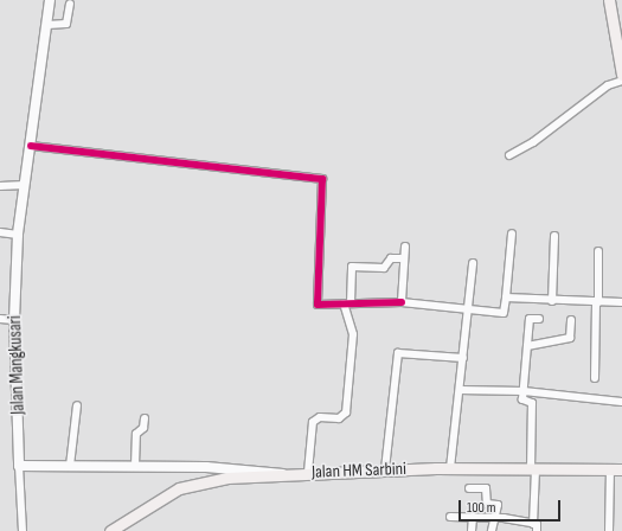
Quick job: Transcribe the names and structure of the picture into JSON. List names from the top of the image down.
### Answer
{
  "streets": {
    "main road": ["Jalan HM Sarbini"],
    "street": ["Jalan Mangkusari"]
  },
  "scale_bar": "100 m"
}
